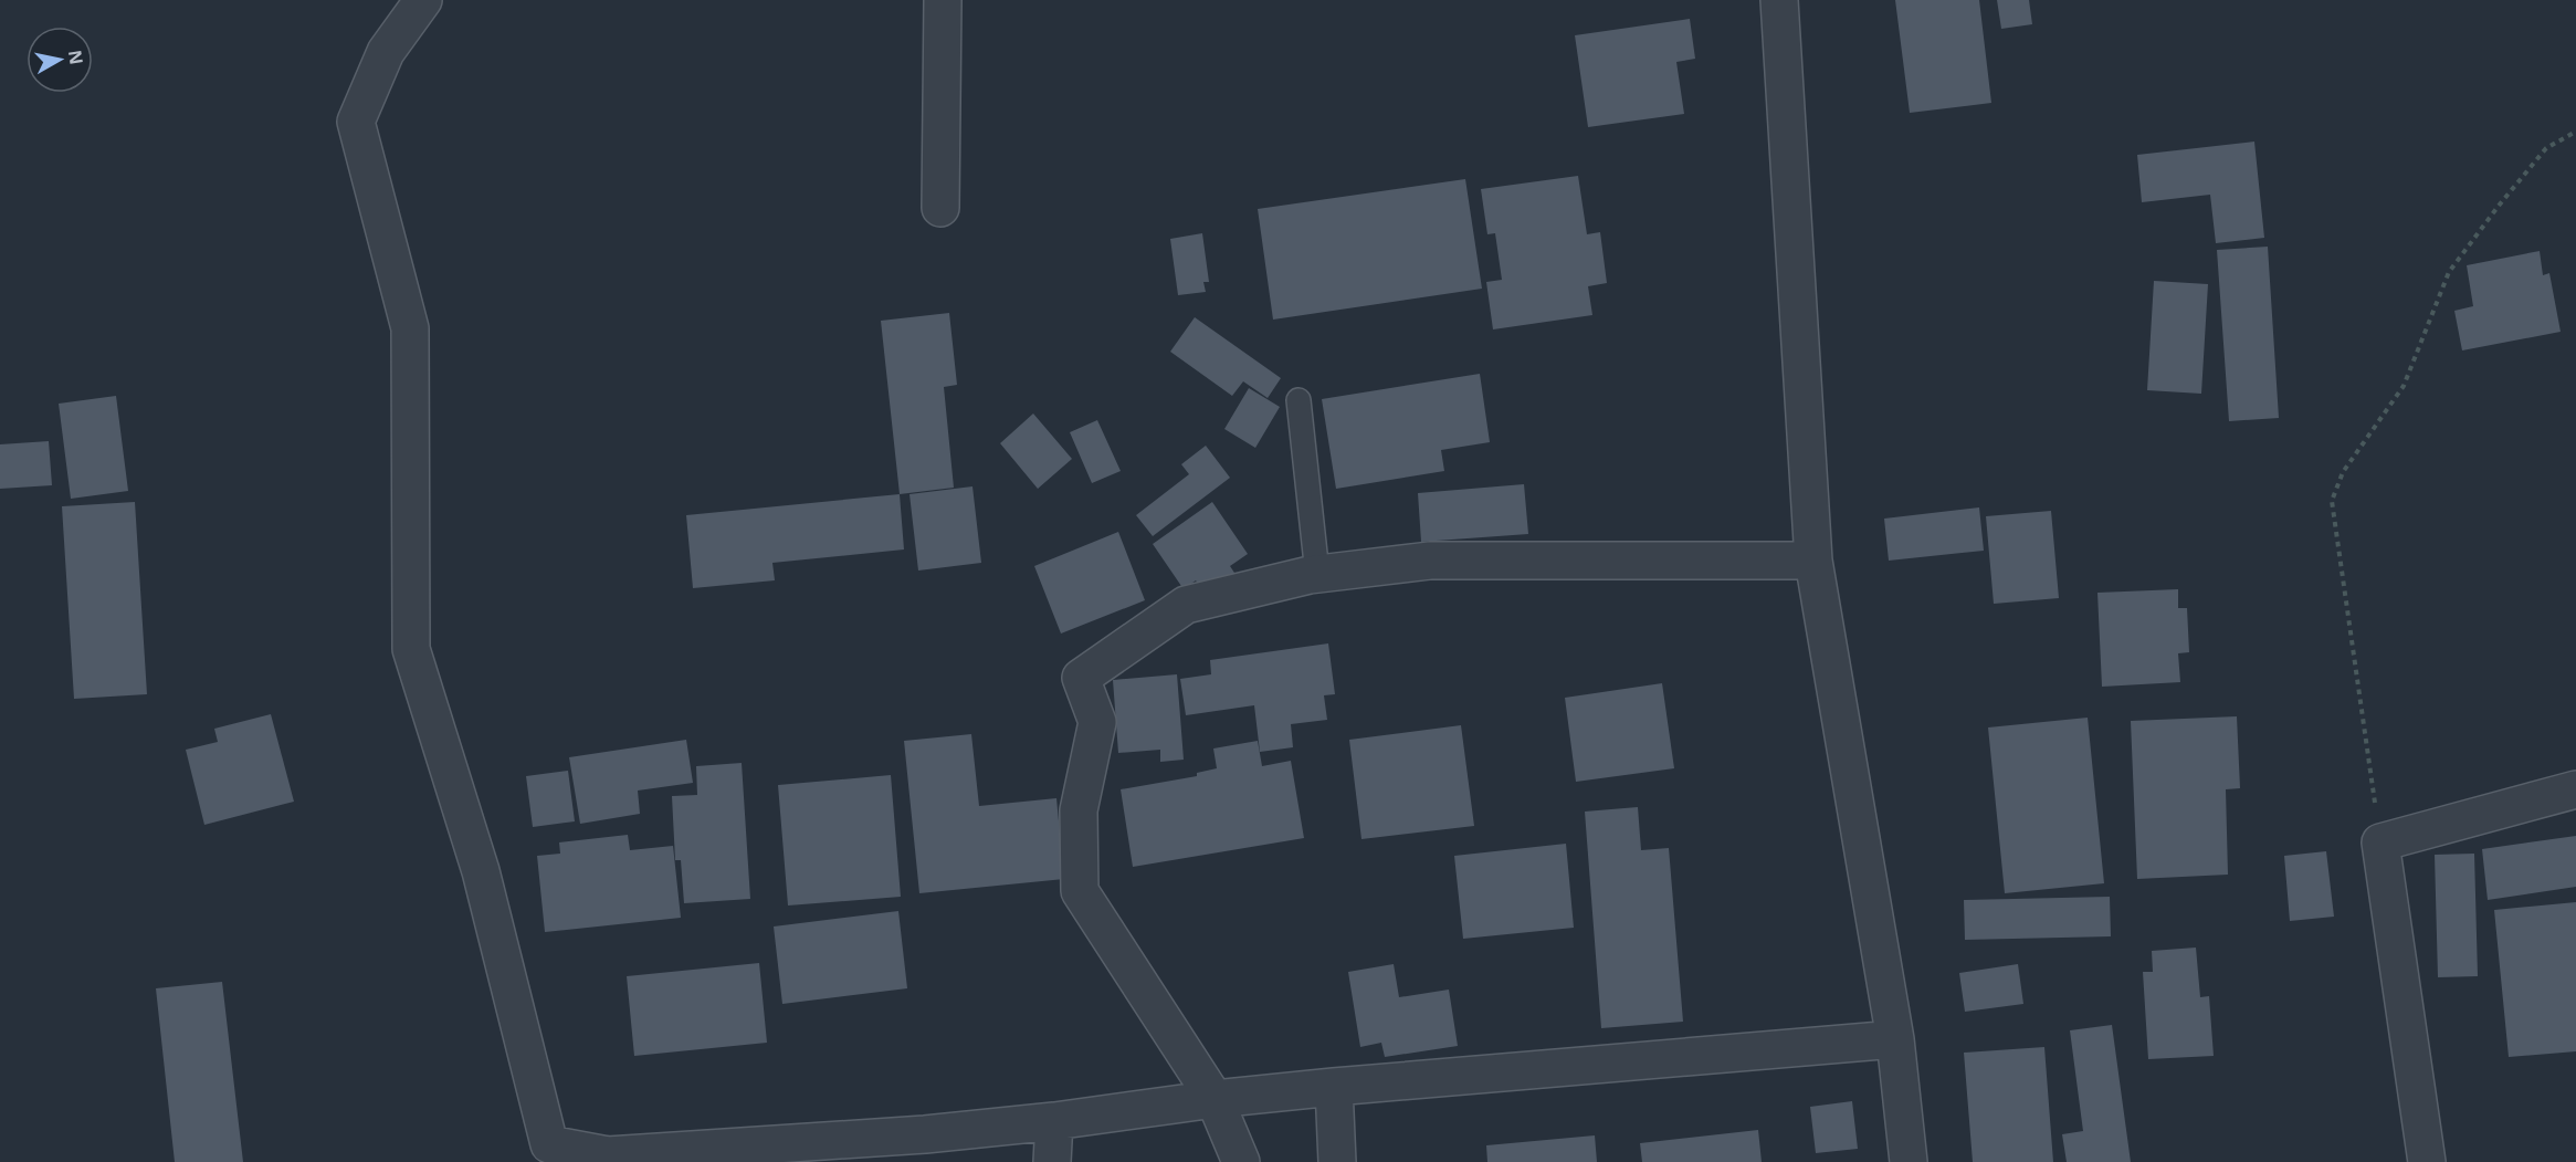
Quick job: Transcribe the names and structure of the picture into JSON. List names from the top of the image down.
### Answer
{
  "north": "right"
}
